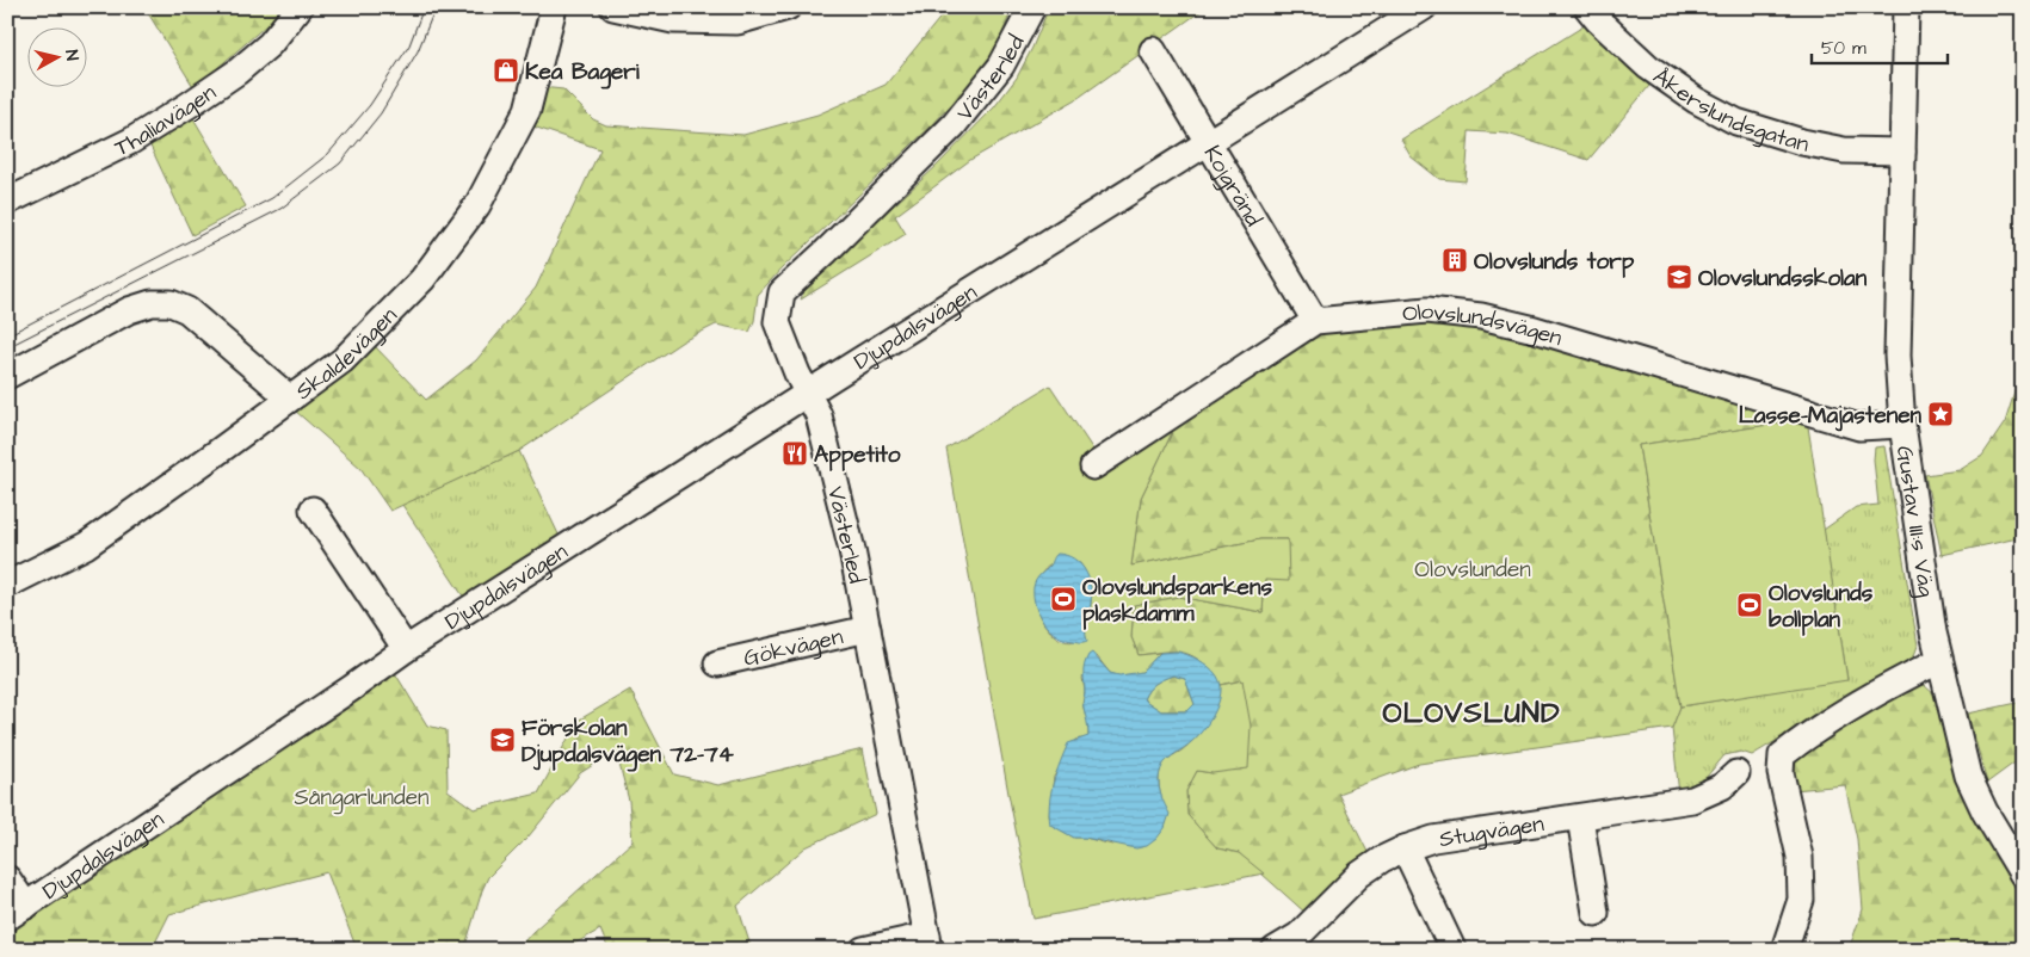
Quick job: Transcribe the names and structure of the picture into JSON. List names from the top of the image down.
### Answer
{
  "streets": {
    "street": [
      "Västerled",
      "Åkerslundsgatan",
      "Thaliavägen",
      "Kojgränd",
      "Djupdalsvägen",
      "Olovslundsvägen",
      "Skaldevägen",
      "Gustav III:s Väg",
      "Gökvägen",
      "Stugvägen"
    ]
  },
  "crossings": [
    ["Västerled", "Djupdalsvägen"],
    ["Västerled", "Gökvägen"],
    ["Åkerslundsgatan", "Gustav III:s Väg"],
    ["Kojgränd", "Djupdalsvägen"],
    ["Kojgränd", "Olovslundsvägen"],
    ["Olovslundsvägen", "Gustav III:s Väg"]
  ],
  "districts": ["OLOVSLUND"],
  "parks": ["Olovslunden", "Sångarlunden"],
  "places": {
    "shop": ["Kea Bageri"],
    "building": ["Olovslunds torp"],
    "school or university": ["Olovslundsskolan", "Förskolan Djupdalsvägen 72–74"],
    "place": ["Lasse-Majastenen"],
    "restaurant": ["Appetito"],
    "sports": ["Olovslundsparkens plaskdamm", "Olovslunds bollplan"]
  },
  "scale_bar": "50 m",
  "north": "right"
}
